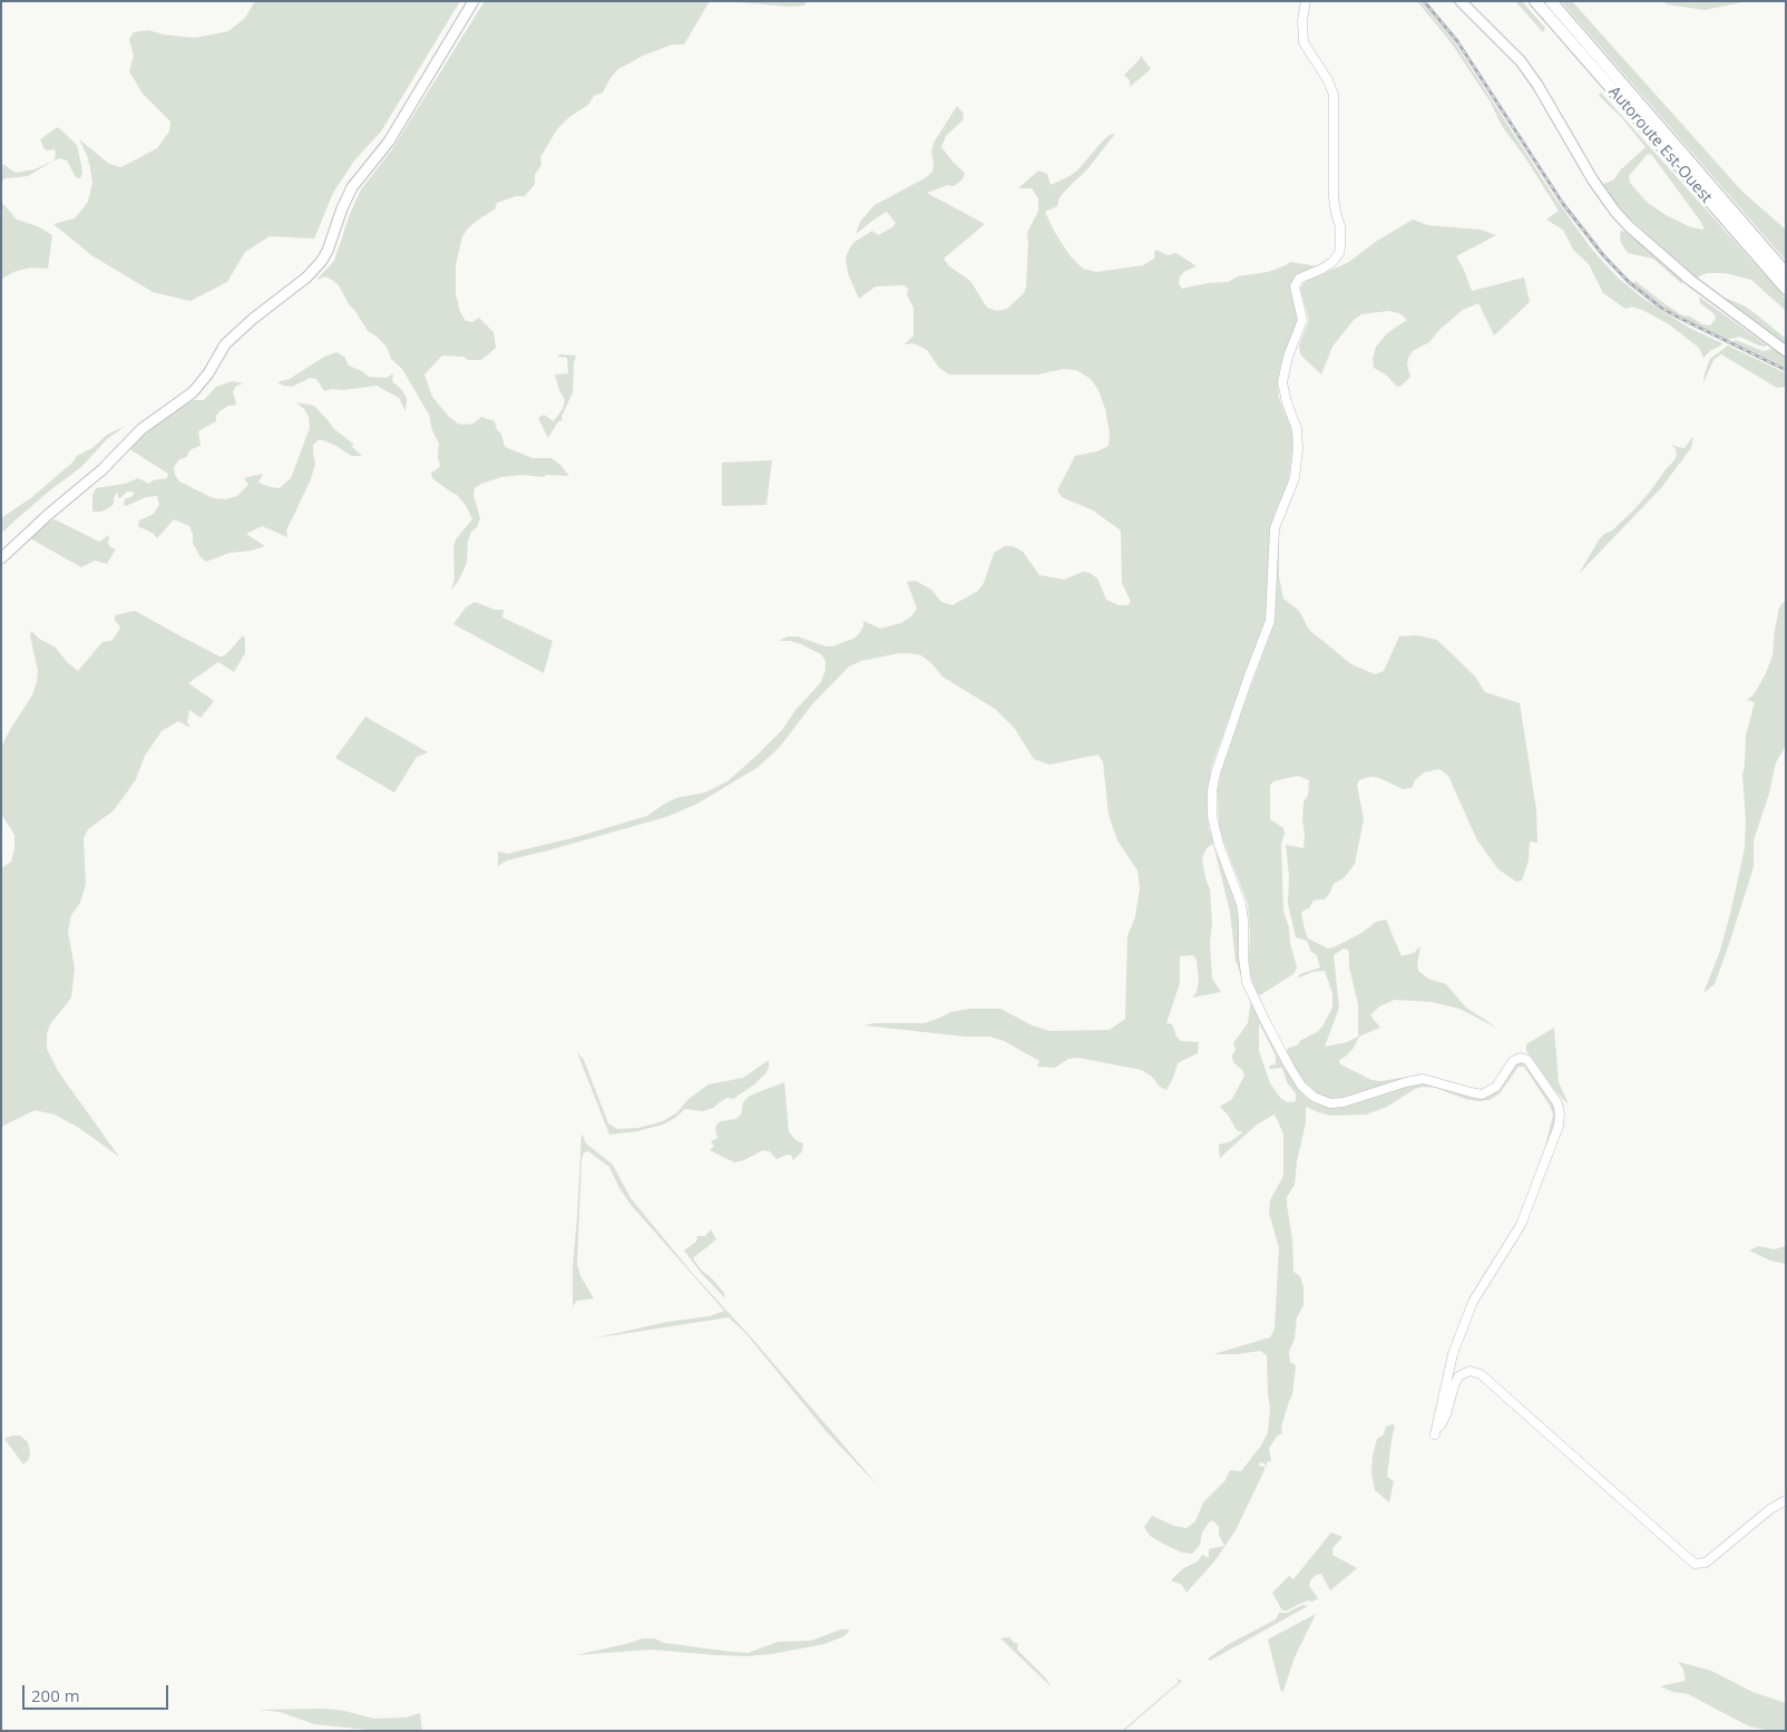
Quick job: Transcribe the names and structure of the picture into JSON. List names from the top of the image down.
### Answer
{
  "streets": {
    "highway": ["Autoroute Est-Ouest"]
  },
  "scale_bar": "200 m"
}
